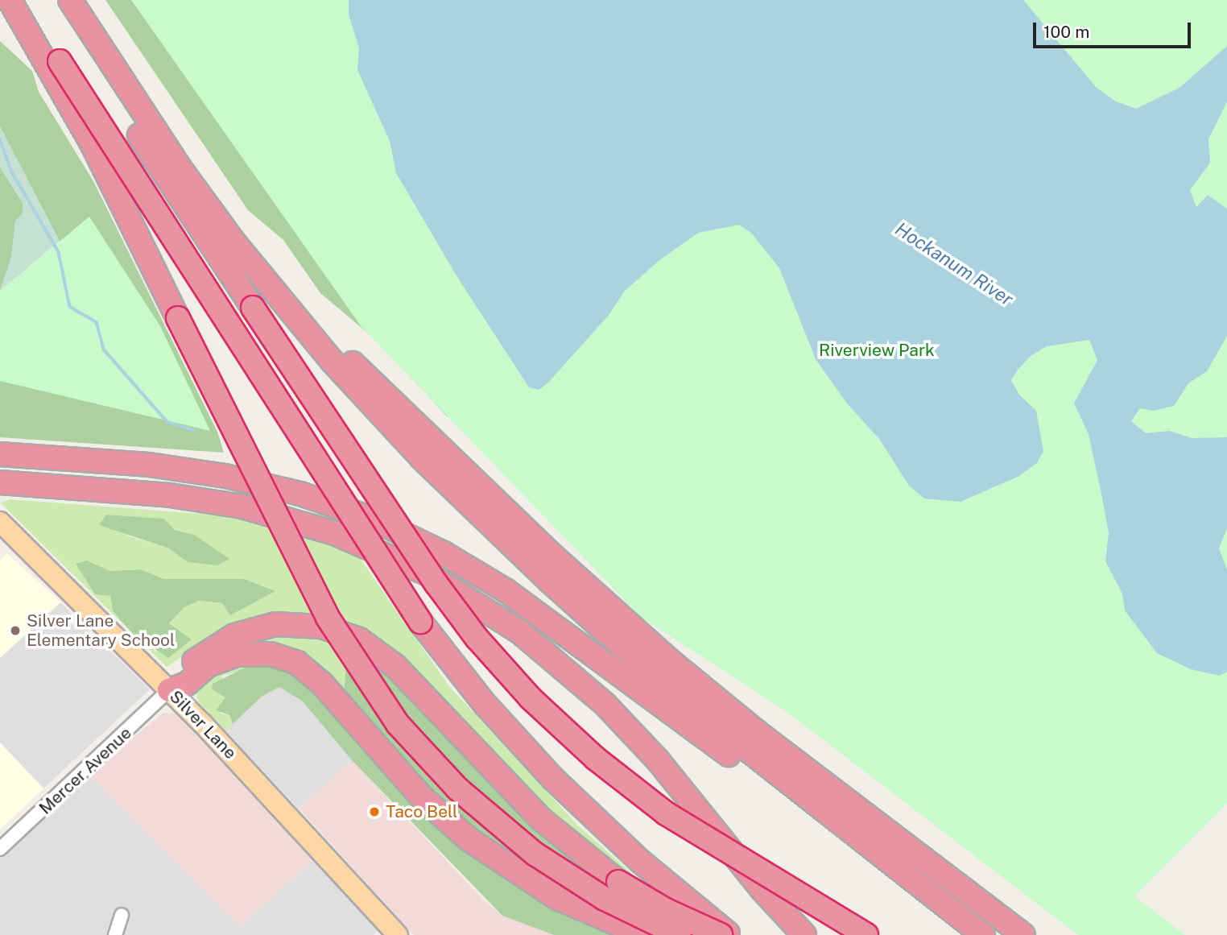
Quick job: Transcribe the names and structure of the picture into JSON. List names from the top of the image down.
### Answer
{
  "streets": {
    "main road": ["Silver Lane"],
    "street": ["Mercer Avenue"]
  },
  "crossings": [
    ["Silver Lane", "Mercer Avenue"]
  ],
  "water": ["Hockanum River"],
  "parks": ["Riverview Park"],
  "places": ["Silver Lane Elementary School", "Taco Bell"],
  "scale_bar": "100 m"
}
